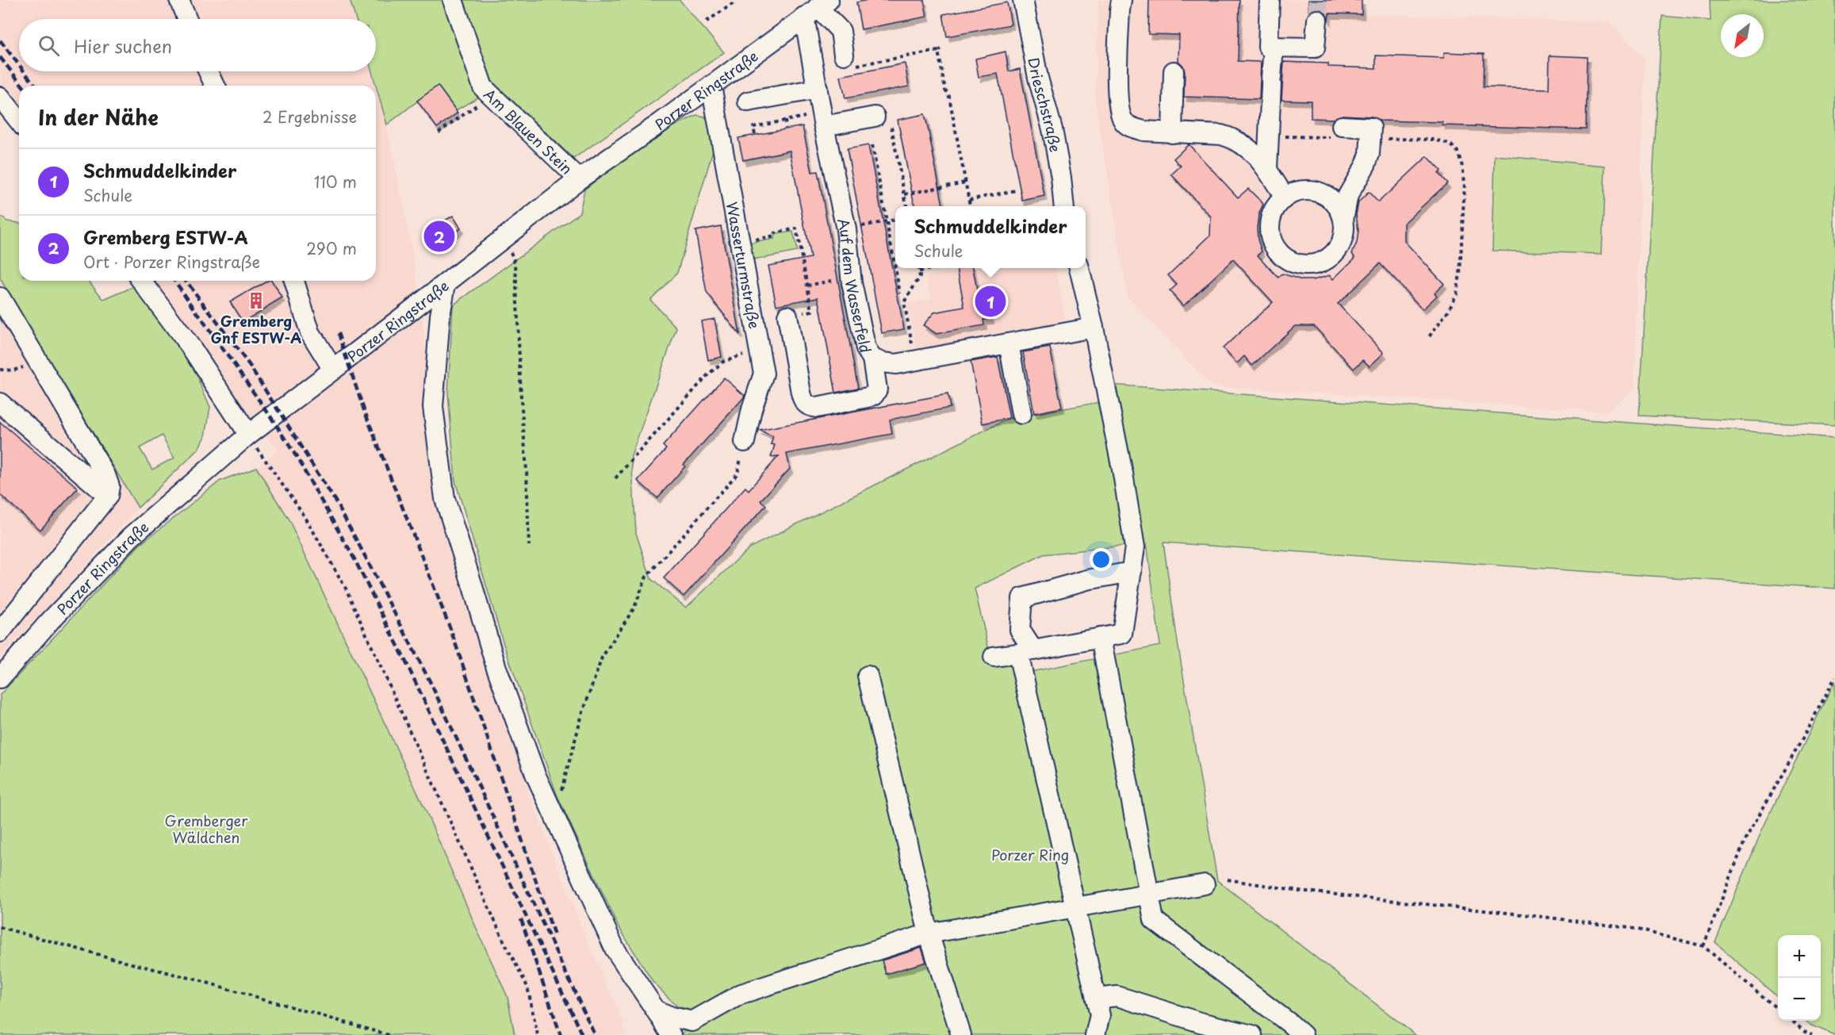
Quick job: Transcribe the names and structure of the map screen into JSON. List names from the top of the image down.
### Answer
{
  "streets": {
    "street": [
      "Porzer Ringstraße",
      "Drieschstraße",
      "Am Blauen Stein",
      "Wasserturmstraße",
      "Auf dem Wasserfeld"
    ]
  },
  "crossings": [
    ["Porzer Ringstraße", "Am Blauen Stein"],
    ["Porzer Ringstraße", "Wasserturmstraße"],
    ["Porzer Ringstraße", "Auf dem Wasserfeld"]
  ],
  "parks": ["Gremberger Wäldchen", "Porzer Ring"],
  "places": {
    "building": ["Gremberg Gnf ESTW-A"]
  },
  "north": "bottom left",
  "page": {
    "search": "Hier suchen",
    "heading": ["In der Nähe", "2 Ergebnisse"],
    "list": [
      {
        "mark": "1",
        "name": "Schmuddelkinder",
        "note": "Schule",
        "value": "110 m"
      },
      {
        "mark": "2",
        "name": "Gremberg ESTW-A",
        "note": "Ort · Porzer Ringstraße",
        "value": "290 m"
      }
    ],
    "popup": ["Schmuddelkinder", "Schule"],
    "pins": ["2", "1"],
    "map_buttons": ["+", "−"]
  }
}
